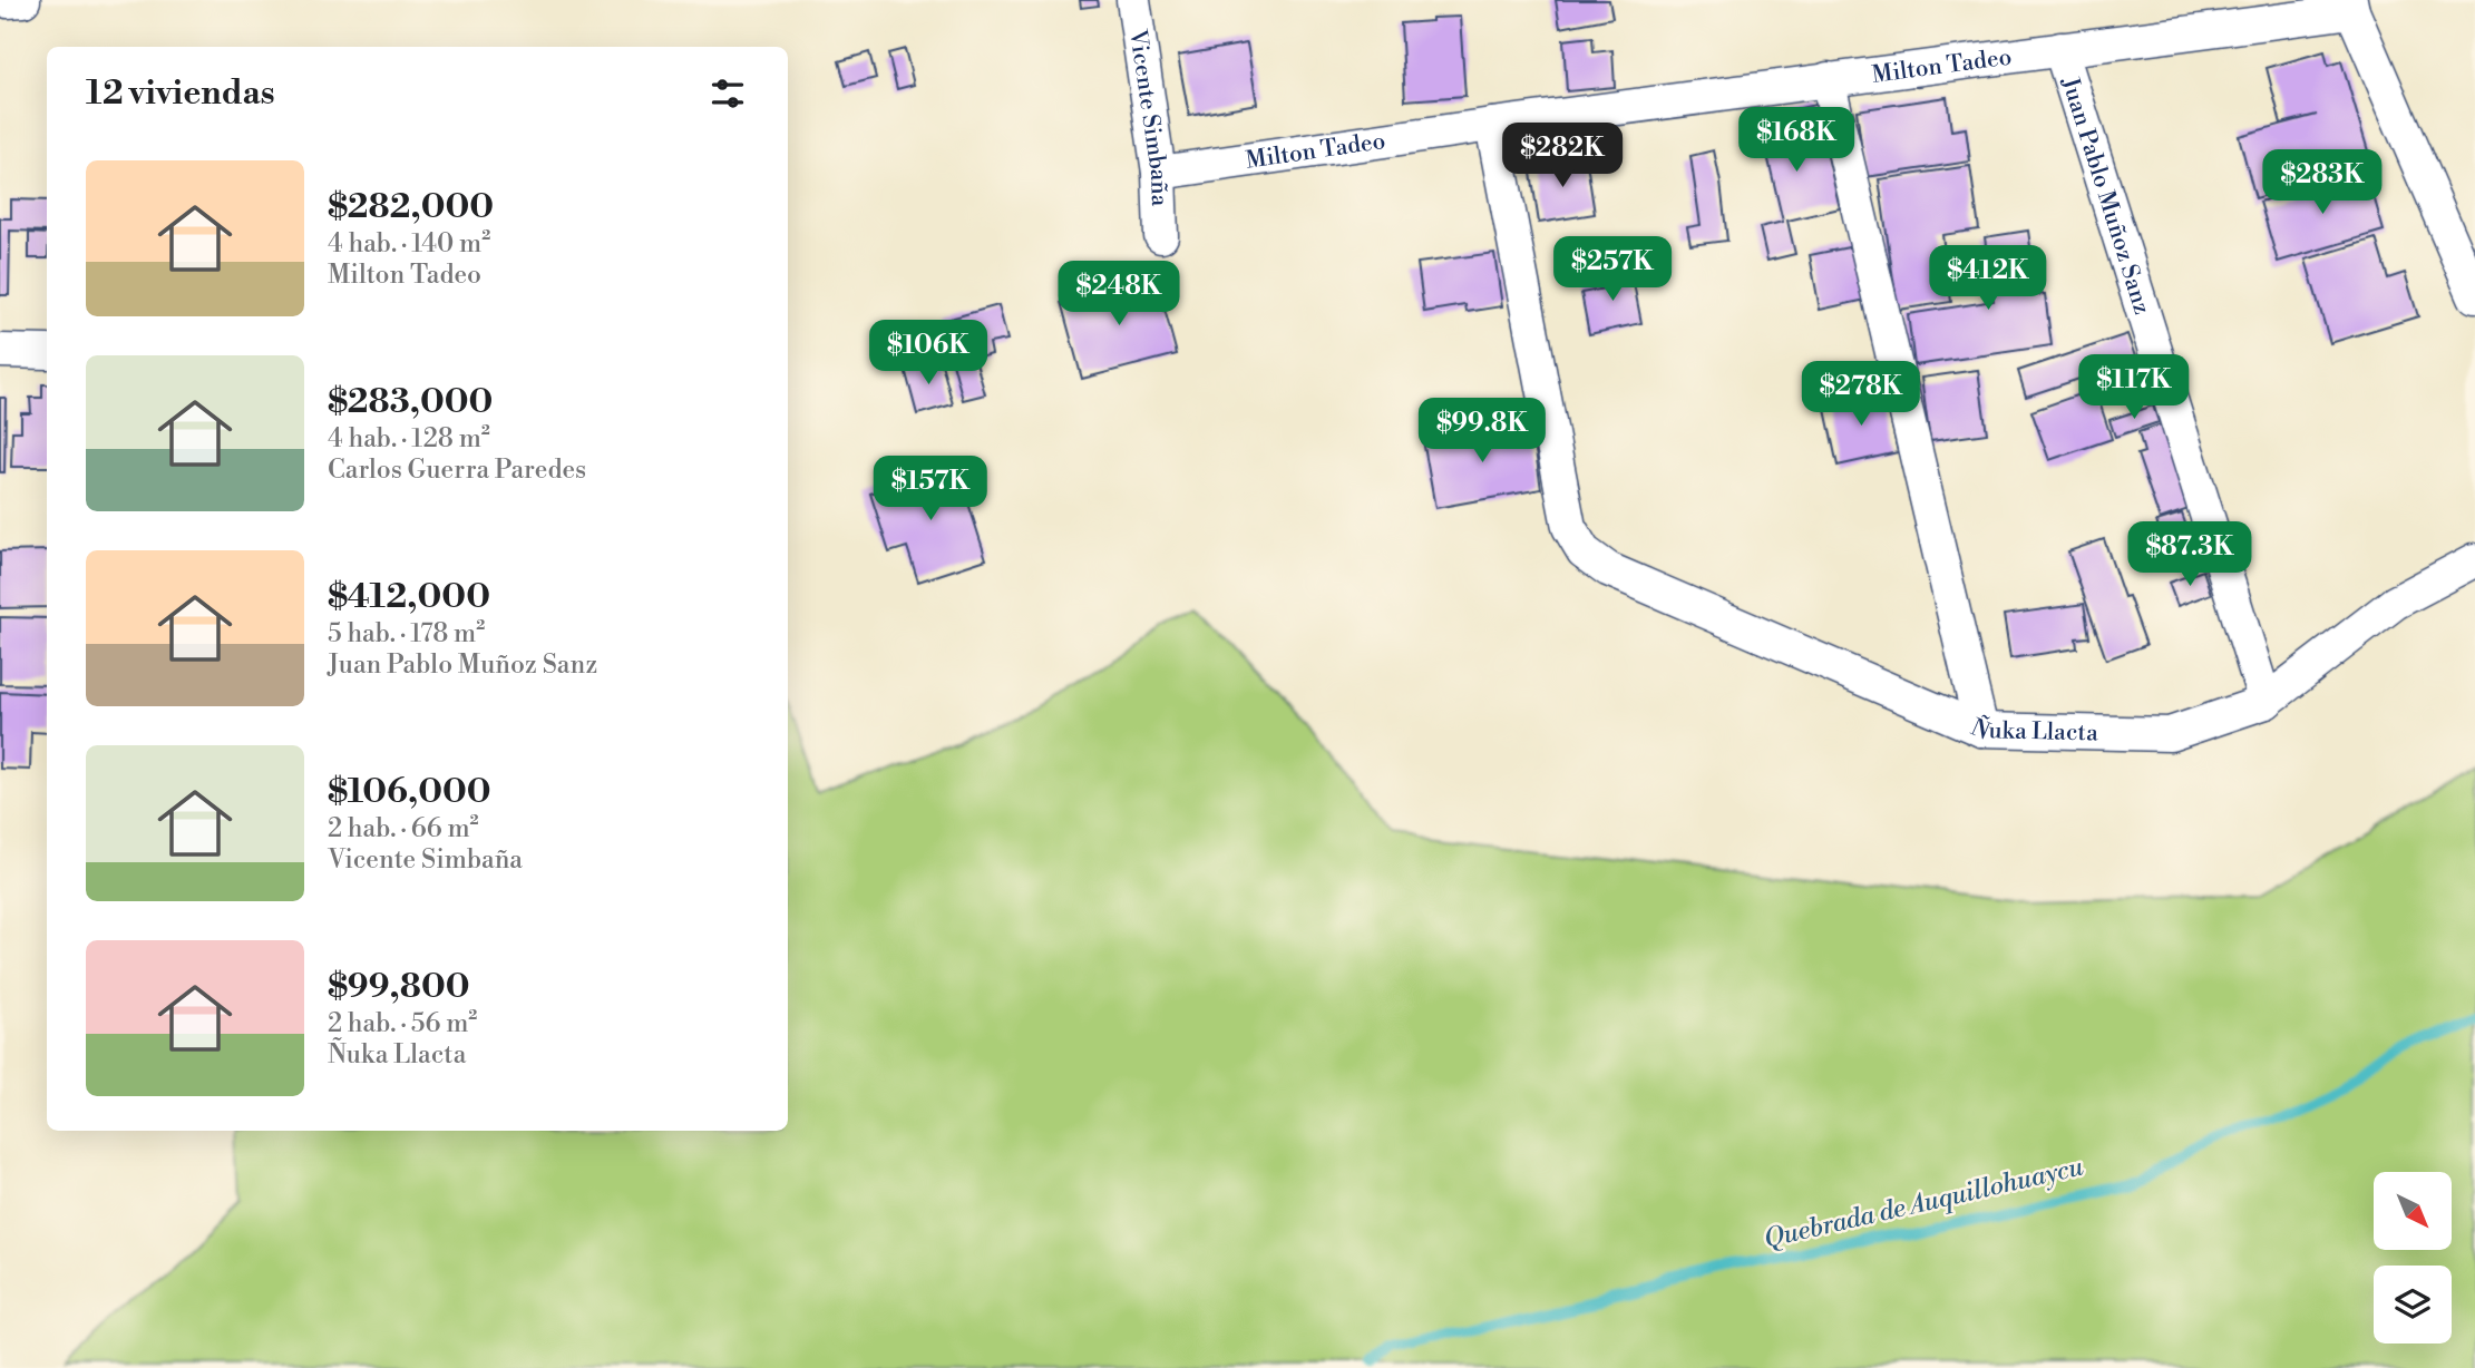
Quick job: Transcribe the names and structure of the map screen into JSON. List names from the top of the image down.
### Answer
{
  "streets": {
    "street": [
      "Milton Tadeo",
      "Vicente Simbaña",
      "Juan Pablo Muñoz Sanz",
      "Ñuka Llacta"
    ]
  },
  "crossings": [
    ["Milton Tadeo", "Vicente Simbaña"],
    ["Milton Tadeo", "Juan Pablo Muñoz Sanz"],
    ["Milton Tadeo", "Ñuka Llacta"],
    ["Juan Pablo Muñoz Sanz", "Ñuka Llacta"]
  ],
  "water": ["Quebrada de Auquillohuaycu"],
  "north": "bottom right",
  "page": {
    "heading": "12 viviendas",
    "price": [
      "$168K",
      "$282K",
      "$283K",
      "$257K",
      "$412K",
      "$248K",
      "$106K",
      "$117K",
      "$278K",
      "$99.8K",
      "$157K",
      "$87.3K"
    ],
    "list": [
      {
        "name": "$282,000",
        "note": "4 hab. · 140 m² · Milton Tadeo"
      },
      {
        "name": "$283,000",
        "note": "4 hab. · 128 m² · Carlos Guerra Paredes"
      },
      {
        "name": "$412,000",
        "note": "5 hab. · 178 m² · Juan Pablo Muñoz Sanz"
      },
      {
        "name": "$106,000",
        "note": "2 hab. · 66 m² · Vicente Simbaña"
      },
      {
        "name": "$99,800",
        "note": "2 hab. · 56 m² · Ñuka Llacta"
      }
    ]
  }
}
